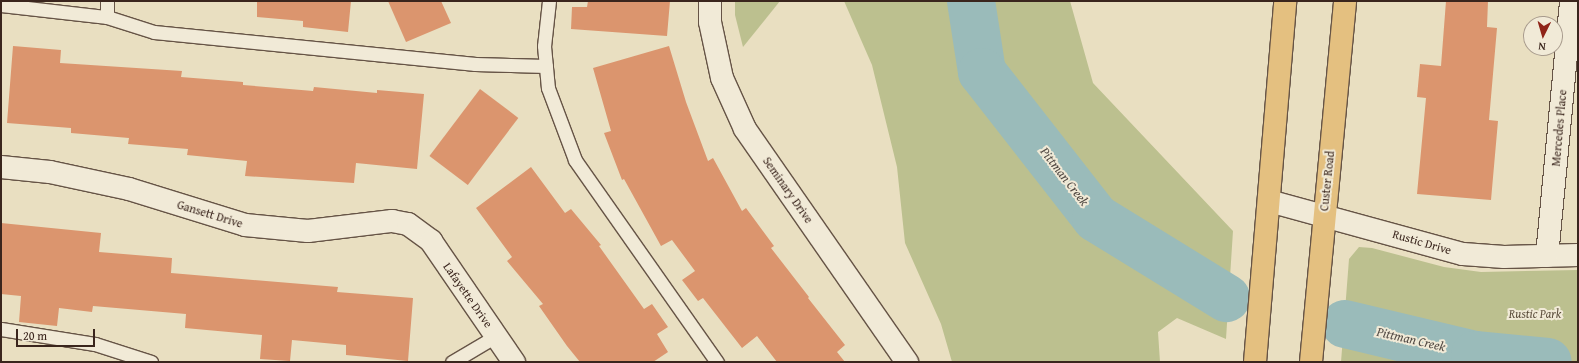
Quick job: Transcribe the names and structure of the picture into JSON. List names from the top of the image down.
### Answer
{
  "streets": {
    "main road": ["Custer Road"],
    "street": [
      "Mercedes Place",
      "Seminary Drive",
      "Gansett Drive",
      "Rustic Drive",
      "Lafayette Drive"
    ]
  },
  "crossings": [
    ["Mercedes Place", "Rustic Drive"],
    ["Custer Road", "Rustic Drive"],
    ["Gansett Drive", "Lafayette Drive"]
  ],
  "water": ["Pittman Creek"],
  "parks": ["Rustic Park"],
  "scale_bar": "20 m",
  "north": "bottom"
}
